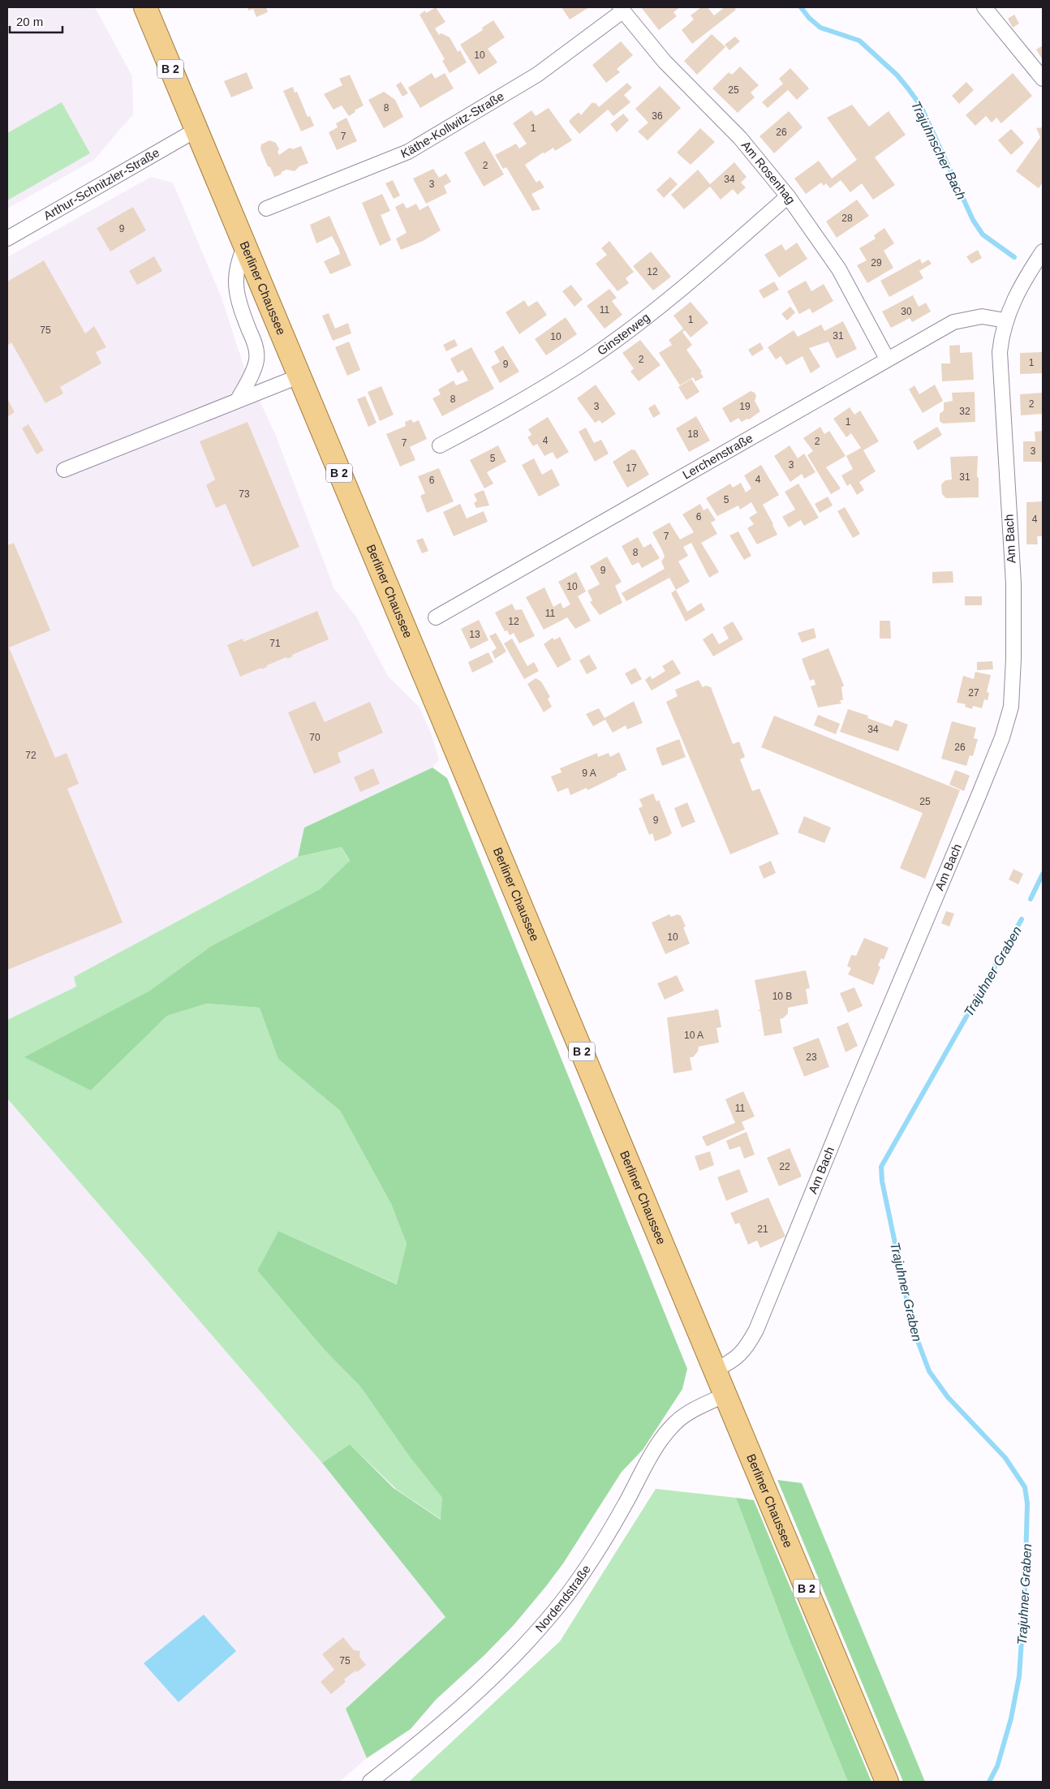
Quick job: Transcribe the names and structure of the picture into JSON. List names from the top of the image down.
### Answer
{
  "streets": {
    "main road": ["B 2", "Berliner Chaussee"],
    "street": [
      "Käthe-Kollwitz-Straße",
      "Am Rosenhag",
      "Arthur-Schnitzler-Straße",
      "Ginsterweg",
      "Lerchenstraße",
      "Am Bach",
      "Nordendstraße"
    ]
  },
  "crossings": [
    ["Käthe-Kollwitz-Straße", "Am Rosenhag"],
    ["Am Rosenhag", "Ginsterweg"],
    ["Am Rosenhag", "Lerchenstraße"],
    ["Arthur-Schnitzler-Straße", "Berliner Chaussee"],
    ["Berliner Chaussee", "Am Bach"],
    ["Berliner Chaussee", "Nordendstraße"],
    ["Lerchenstraße", "Am Bach"]
  ],
  "water": ["Trajuhnscher Bach", "Trajuhner Graben"],
  "house_numbers": [
    "10",
    "25",
    "8",
    "36",
    "1",
    "26",
    "7",
    "2",
    "34",
    "3",
    "28",
    "9",
    "29",
    "12",
    "11",
    "30",
    "1",
    "75",
    "31",
    "10",
    "2",
    "1",
    "9",
    "8",
    "2",
    "3",
    "19",
    "32",
    "1",
    "18",
    "4",
    "2",
    "7",
    "3",
    "5",
    "3",
    "17",
    "31",
    "4",
    "6",
    "73",
    "5",
    "6",
    "4",
    "7",
    "8",
    "9",
    "10",
    "11",
    "12",
    "13",
    "71",
    "27",
    "34",
    "70",
    "26",
    "72",
    "9 A",
    "25",
    "9",
    "10",
    "10 B",
    "10 A",
    "23",
    "11",
    "22",
    "21",
    "75"
  ],
  "scale_bar": "20 m"
}
